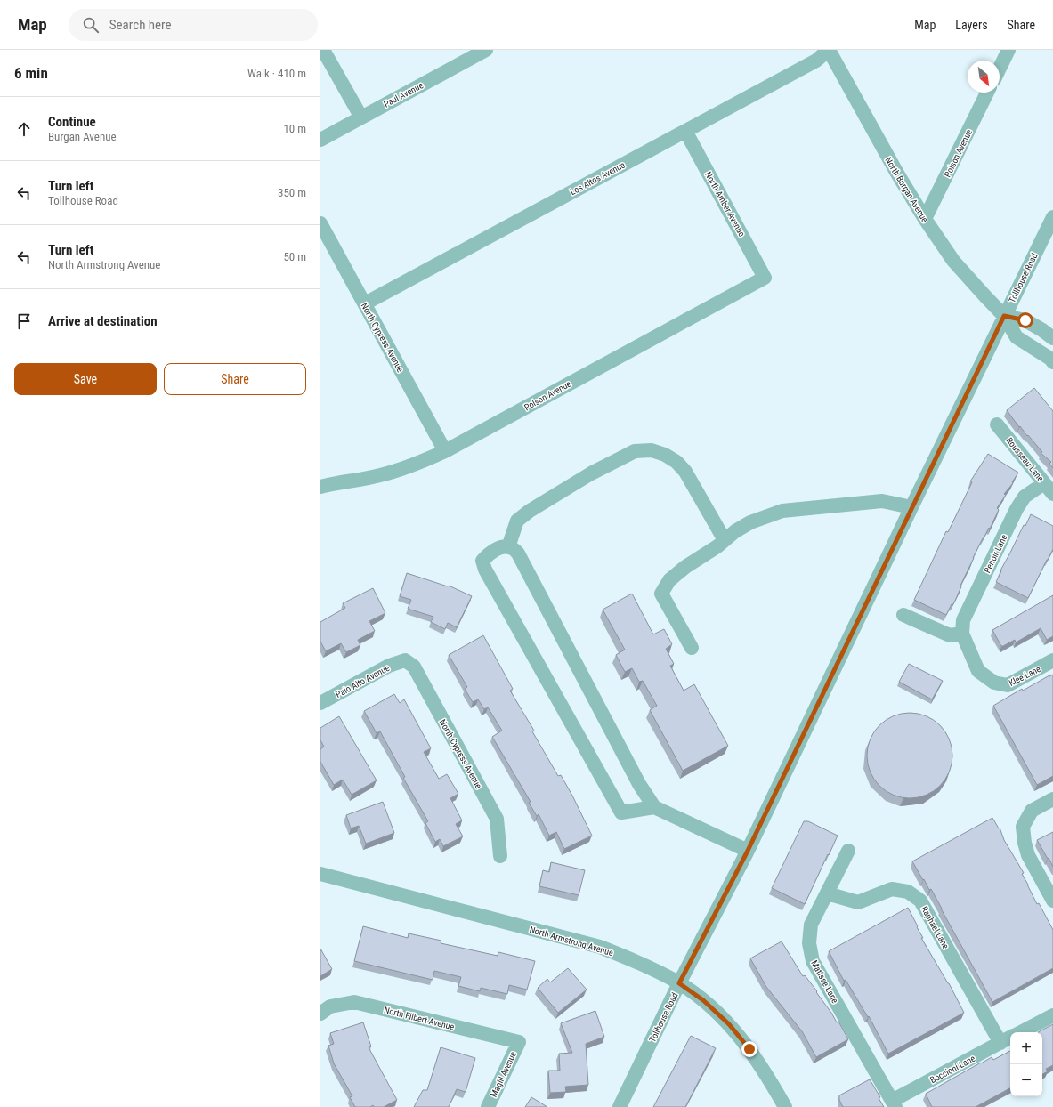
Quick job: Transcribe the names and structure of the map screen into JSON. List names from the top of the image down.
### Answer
{
  "streets": {
    "street": [
      "Paul Avenue",
      "Polson Avenue",
      "Los Altos Avenue",
      "North Burgan Avenue",
      "North Amber Avenue",
      "Tollhouse Road",
      "North Cypress Avenue",
      "Rousseau Lane",
      "Renoir Lane",
      "Klee Lane",
      "Palo Alto Avenue",
      "Raphael Lane",
      "North Armstrong Avenue",
      "Matisse Lane",
      "North Filbert Avenue",
      "Boccioni Lane",
      "Magill Avenue"
    ]
  },
  "crossings": [
    ["Polson Avenue", "North Burgan Avenue"],
    ["Polson Avenue", "North Amber Avenue"],
    ["Polson Avenue", "North Cypress Avenue"],
    ["Los Altos Avenue", "North Burgan Avenue"],
    ["Los Altos Avenue", "North Amber Avenue"],
    ["Los Altos Avenue", "North Cypress Avenue"],
    ["North Burgan Avenue", "Tollhouse Road"],
    ["Tollhouse Road", "North Armstrong Avenue"],
    ["North Cypress Avenue", "Palo Alto Avenue"],
    ["Rousseau Lane", "Renoir Lane"],
    ["Renoir Lane", "Klee Lane"],
    ["Raphael Lane", "Matisse Lane"],
    ["Raphael Lane", "Boccioni Lane"],
    ["Matisse Lane", "Boccioni Lane"],
    ["North Filbert Avenue", "Magill Avenue"]
  ],
  "north": "bottom right",
  "page": {
    "header": "Map",
    "search": "Search here",
    "nav": ["Map", "Layers", "Share"],
    "heading": ["6 min", "Walk · 410 m"],
    "list": [
      ["Continue", "Burgan Avenue", "10 m"],
      ["Turn left", "Tollhouse Road", "350 m"],
      ["Turn left", "North Armstrong Avenue", "50 m"],
      "Arrive at destination"
    ],
    "buttons": ["Save", "Share"],
    "map_buttons": ["+", "−"]
  }
}
